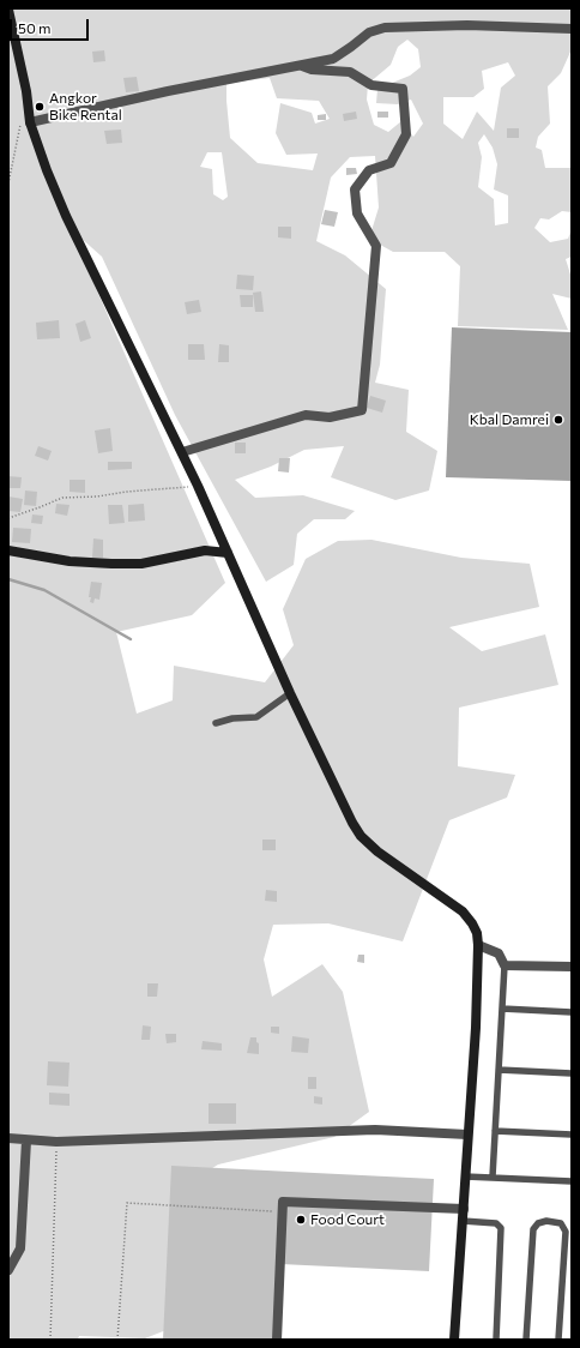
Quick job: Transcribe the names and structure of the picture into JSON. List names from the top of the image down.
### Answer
{
  "places": ["Angkor Bike Rental", "Kbal Damrei", "Food Court"],
  "scale_bar": "50 m"
}
